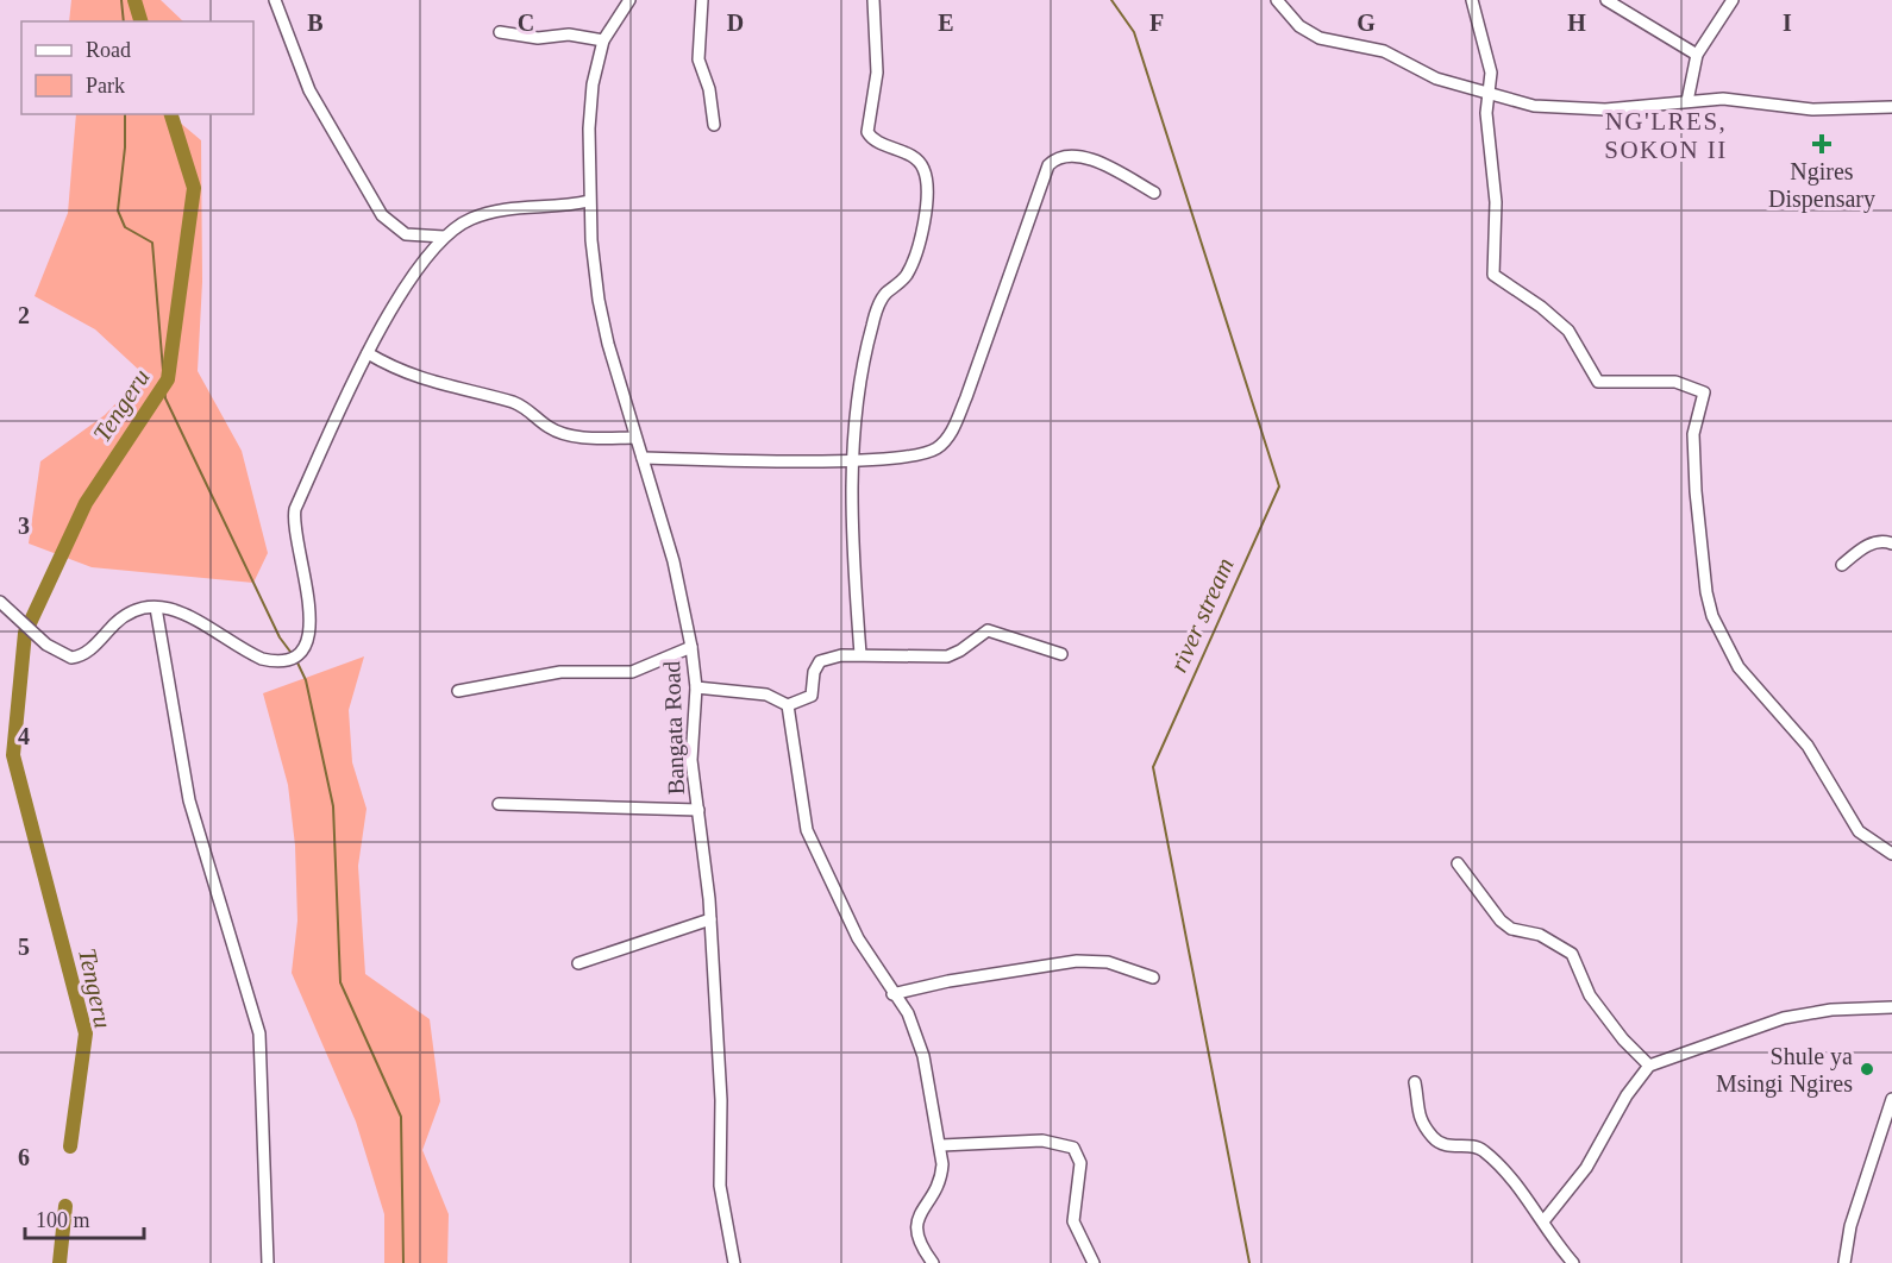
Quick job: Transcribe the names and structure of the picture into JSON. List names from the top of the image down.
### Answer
{
  "streets": {
    "street": ["Bangata Road"]
  },
  "districts": ["NG'LRES, SOKON II"],
  "water": ["Tengeru", "river stream"],
  "places": {
    "health": ["Ngires Dispensary"],
    "other": ["Shule ya Msingi Ngires"]
  },
  "legend": ["Road", "Park"],
  "scale_bar": "100 m",
  "grid": {
    "columns": [
      "B",
      "C",
      "D",
      "E",
      "F",
      "G",
      "H",
      "I"
    ],
    "rows": [
      "2",
      "3",
      "4",
      "5",
      "6"
    ]
  }
}
